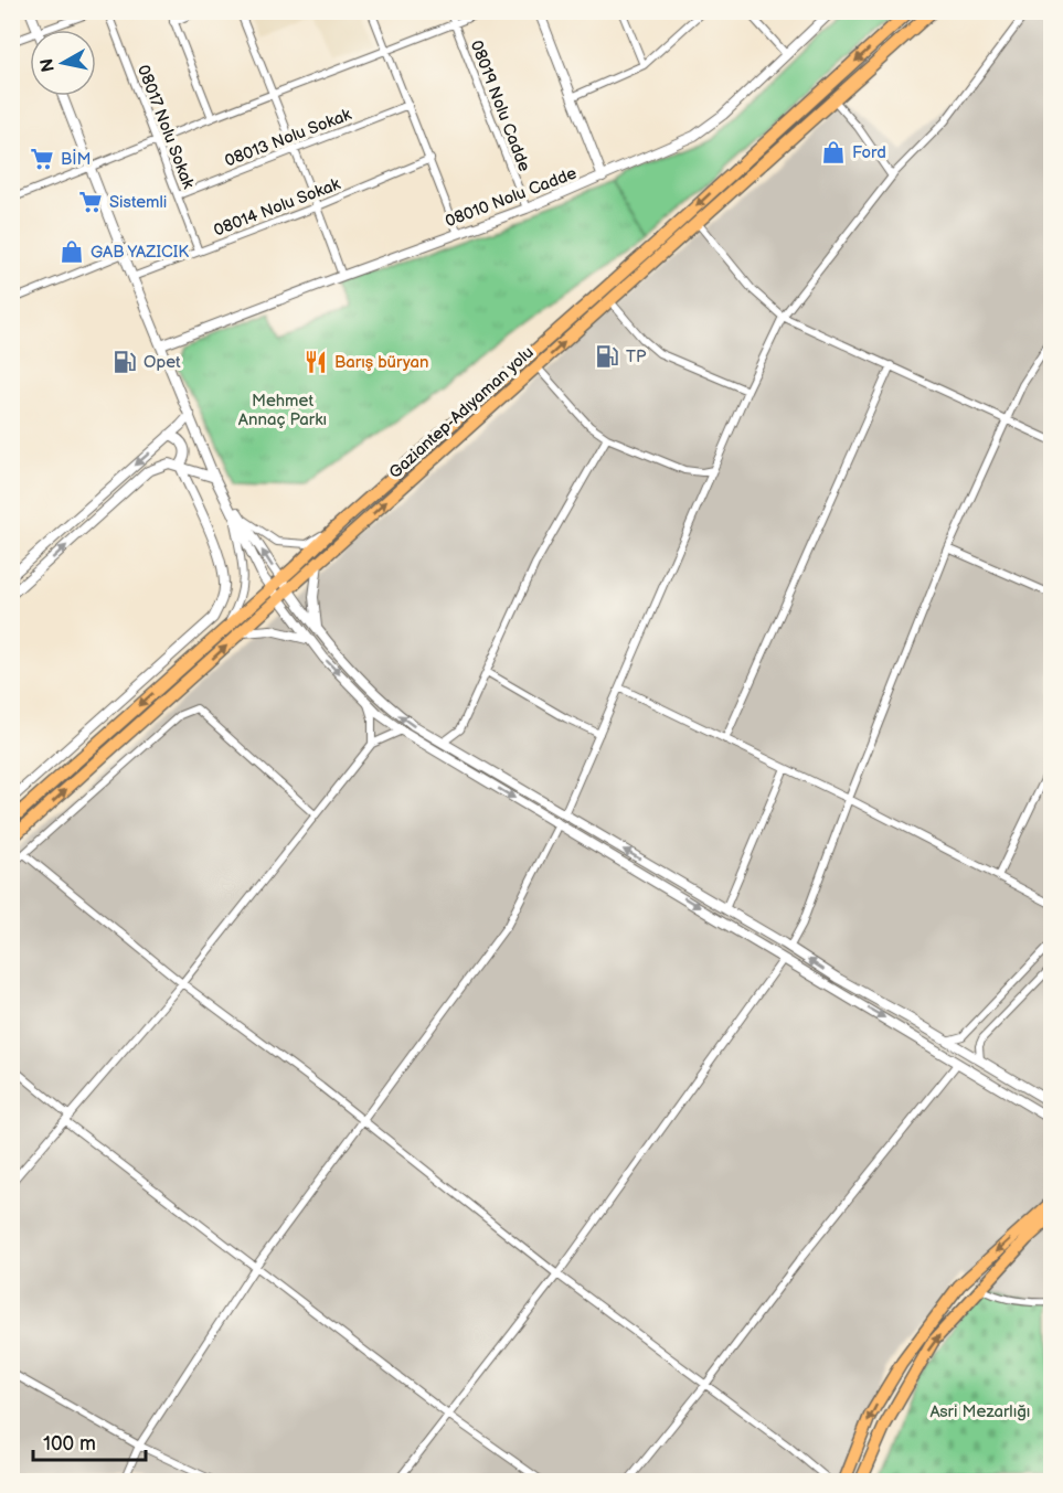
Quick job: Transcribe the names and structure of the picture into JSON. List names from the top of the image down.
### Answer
{
  "streets": {
    "main road": ["Gaziantep-Adıyaman yolu"],
    "street": [
      "08019 Nolu Cadde",
      "08017 Nolu Sokak",
      "08013 Nolu Sokak",
      "08010 Nolu Cadde",
      "08014 Nolu Sokak"
    ]
  },
  "crossings": [
    ["08019 Nolu Cadde", "08010 Nolu Cadde"],
    ["08017 Nolu Sokak", "08013 Nolu Sokak"],
    ["08017 Nolu Sokak", "08014 Nolu Sokak"]
  ],
  "parks": ["Mehmet Annaç Parkı", "Asri Mezarlığı"],
  "places": {
    "shop": ["Ford", "GAB YAZICIK"],
    "supermarket": ["BİM", "Sistemli"],
    "fuel station": ["TP", "Opet"],
    "restaurant": ["Barış büryan"]
  },
  "scale_bar": "100 m",
  "north": "left"
}
